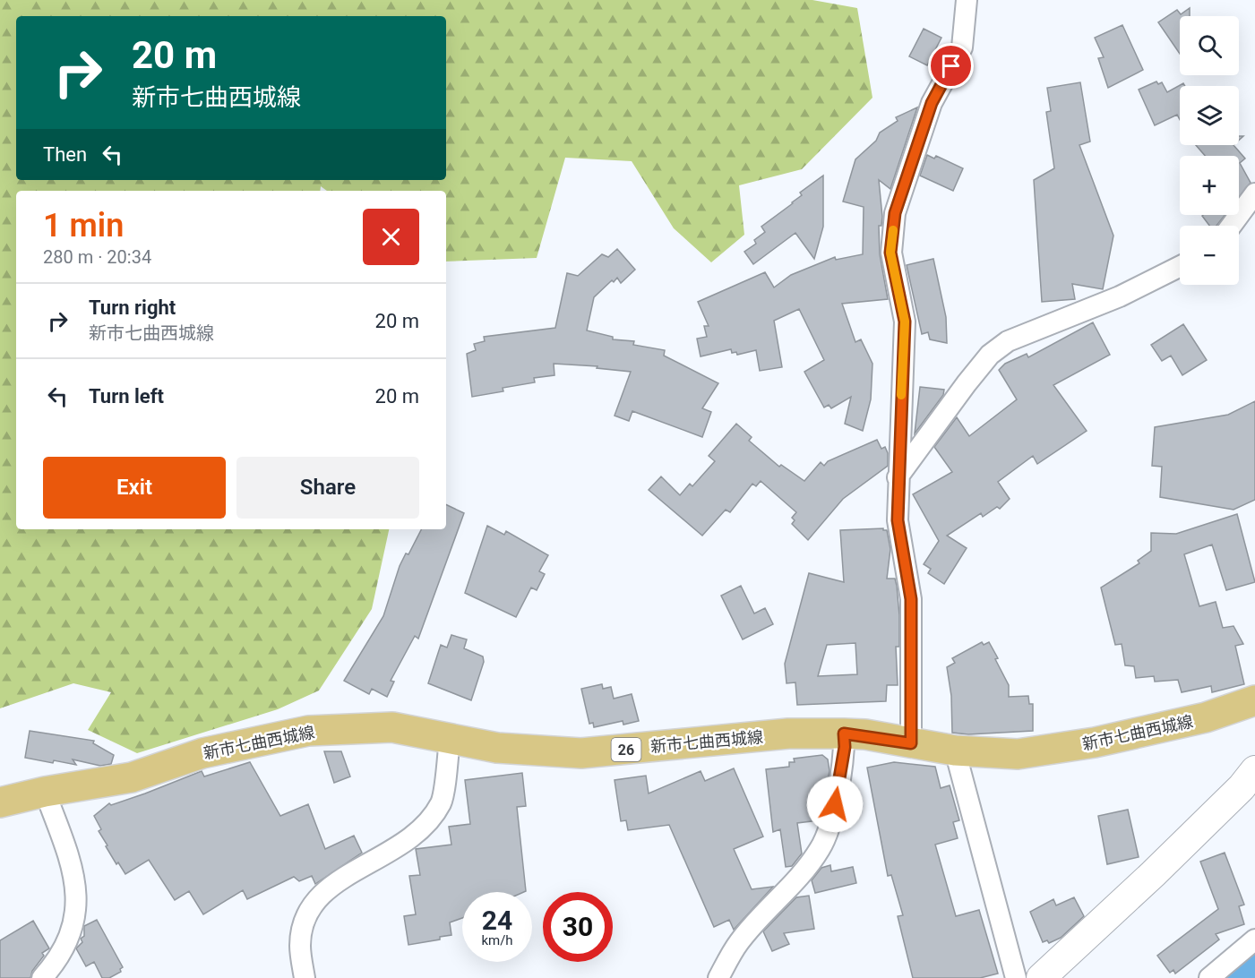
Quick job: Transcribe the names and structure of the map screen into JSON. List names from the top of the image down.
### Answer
{
  "streets": {
    "main road": ["新市七曲西城線", "26"]
  },
  "page": {
    "map_buttons": ["+", "−"],
    "turn": ["20 m", "新市七曲西城線"],
    "then": "Then",
    "heading": ["1 min", "280 m · 20:34"],
    "list": [
      {
        "name": "Turn right",
        "note": "新市七曲西城線",
        "value": "20 m"
      },
      {
        "name": "Turn left",
        "value": "20 m"
      }
    ],
    "buttons": ["Exit", "Share"],
    "speed": "24 km/h",
    "limit": "30"
  }
}
